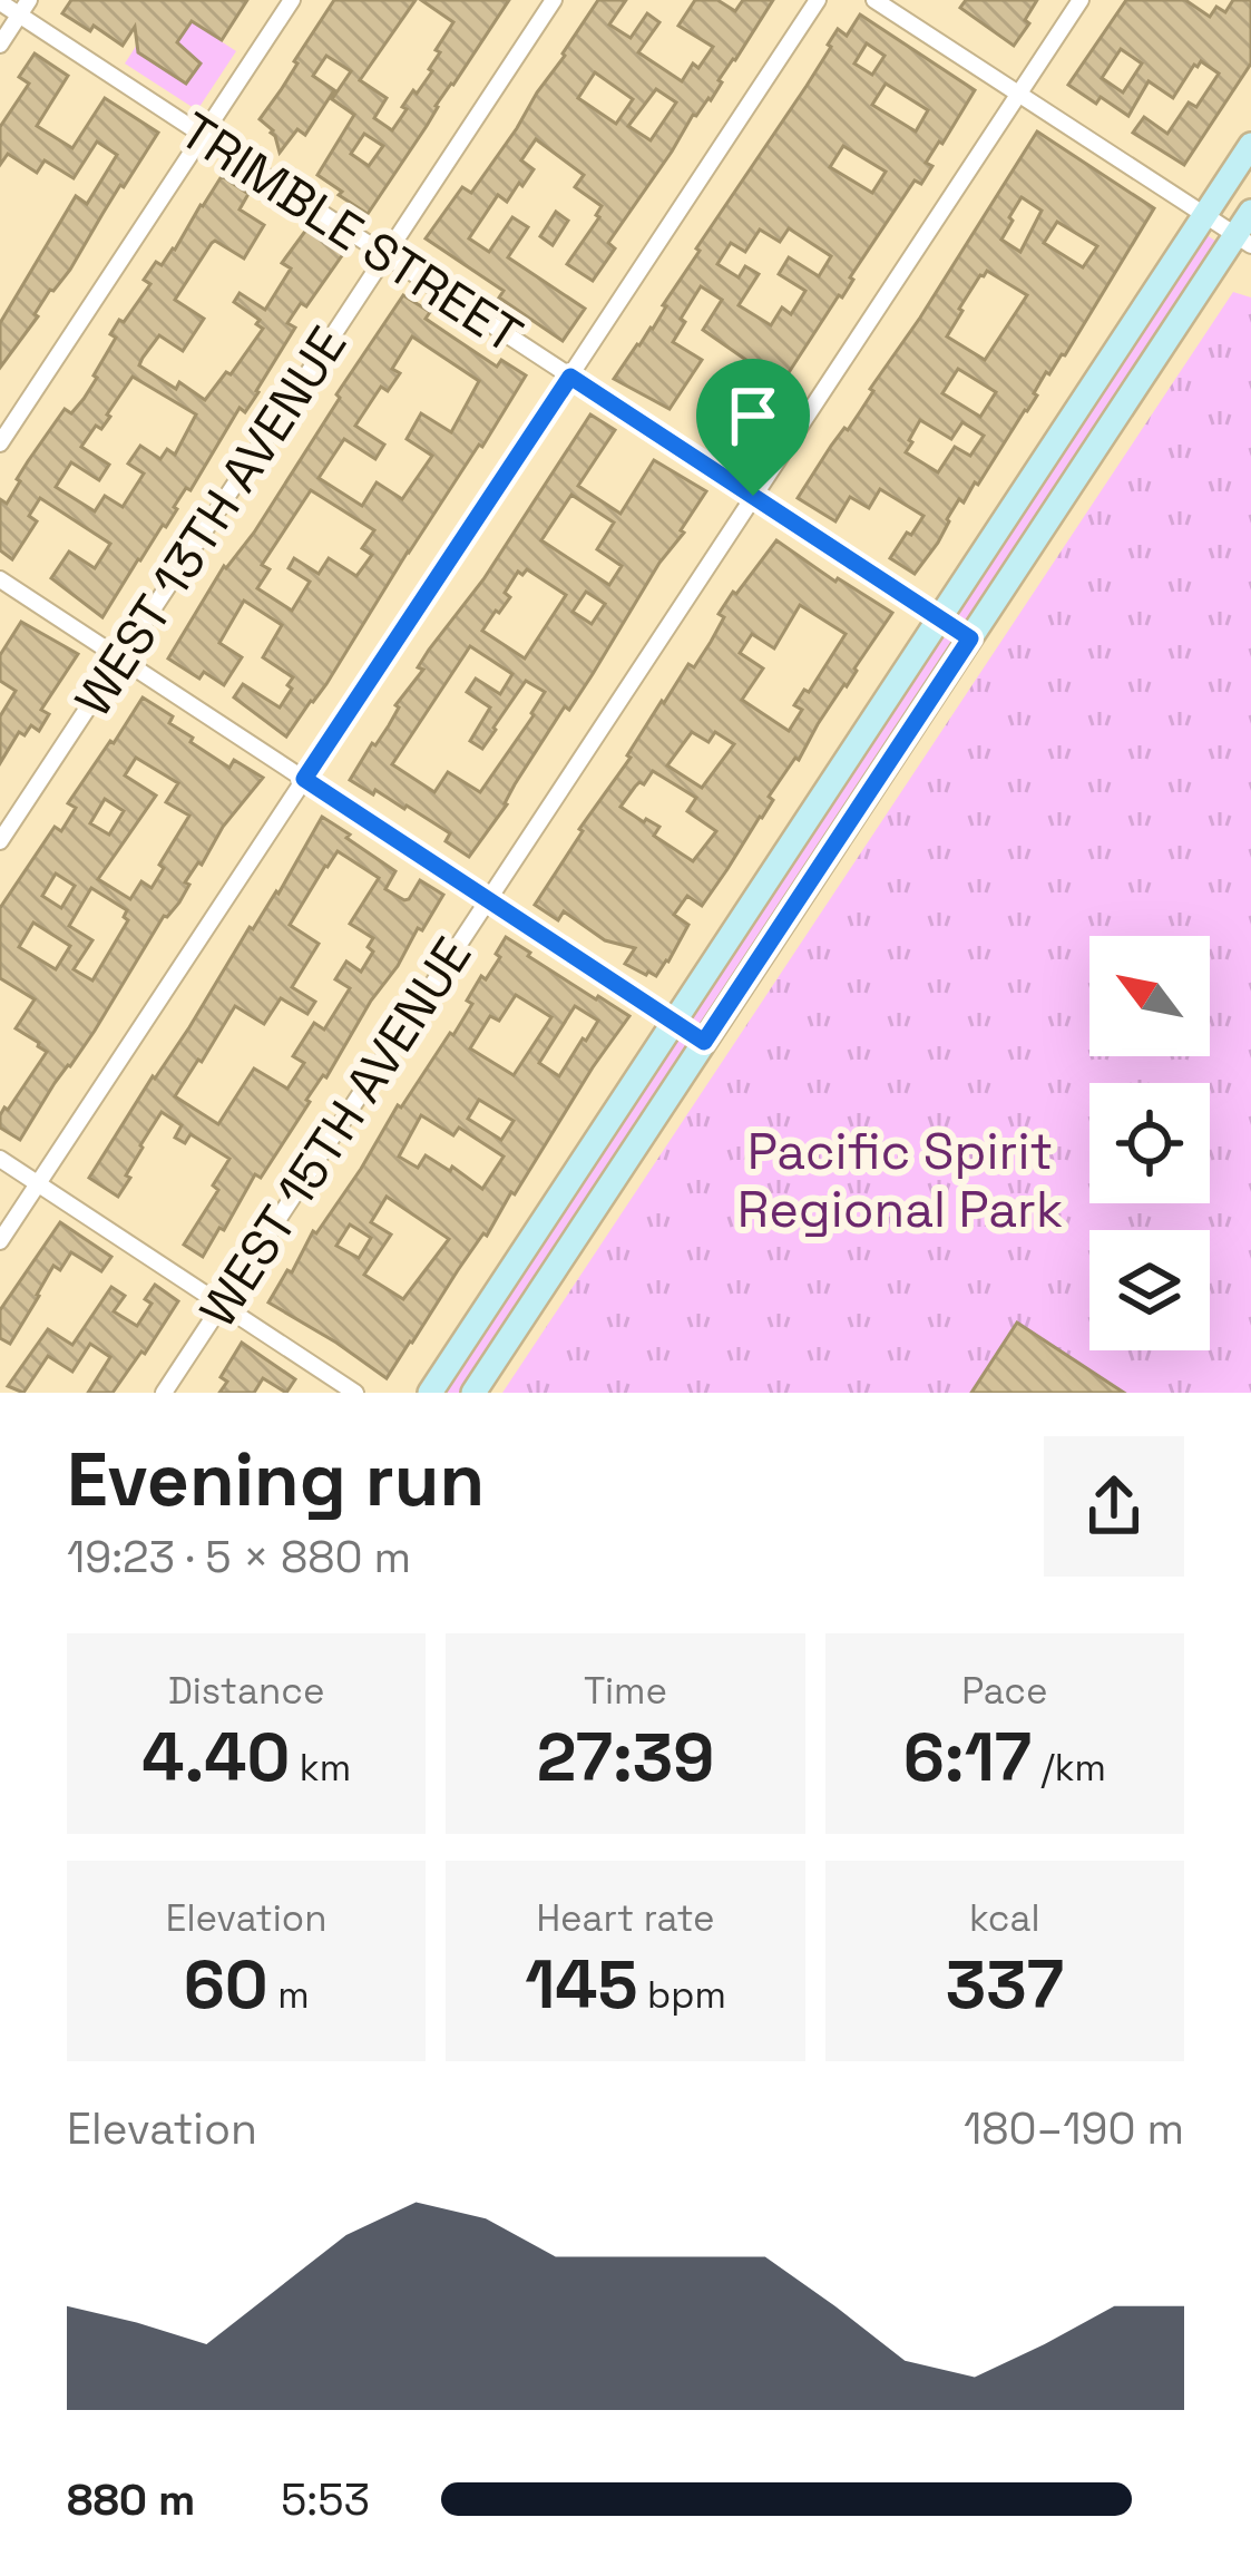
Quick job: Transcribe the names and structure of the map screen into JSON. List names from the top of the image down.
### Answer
{
  "streets": {
    "street": ["TRIMBLE STREET", "WEST 13TH AVENUE", "WEST 15TH AVENUE"]
  },
  "crossings": [
    ["TRIMBLE STREET", "WEST 13TH AVENUE"],
    ["TRIMBLE STREET", "WEST 15TH AVENUE"]
  ],
  "parks": ["Pacific Spirit Regional Park"],
  "north": "top left",
  "page": {
    "heading": ["Evening run", "19:23 · 5 × 880 m"],
    "stats": [
      ["Distance", "4.40 km"],
      ["Time", "27:39"],
      ["Pace", "6:17 /km"],
      ["Elevation", "60 m"],
      ["Heart rate", "145 bpm"],
      ["kcal", "337"]
    ],
    "chart": ["Elevation", "180–190 m"],
    "list": [
      {
        "name": "880 m",
        "note": "5:53"
      }
    ]
  }
}
